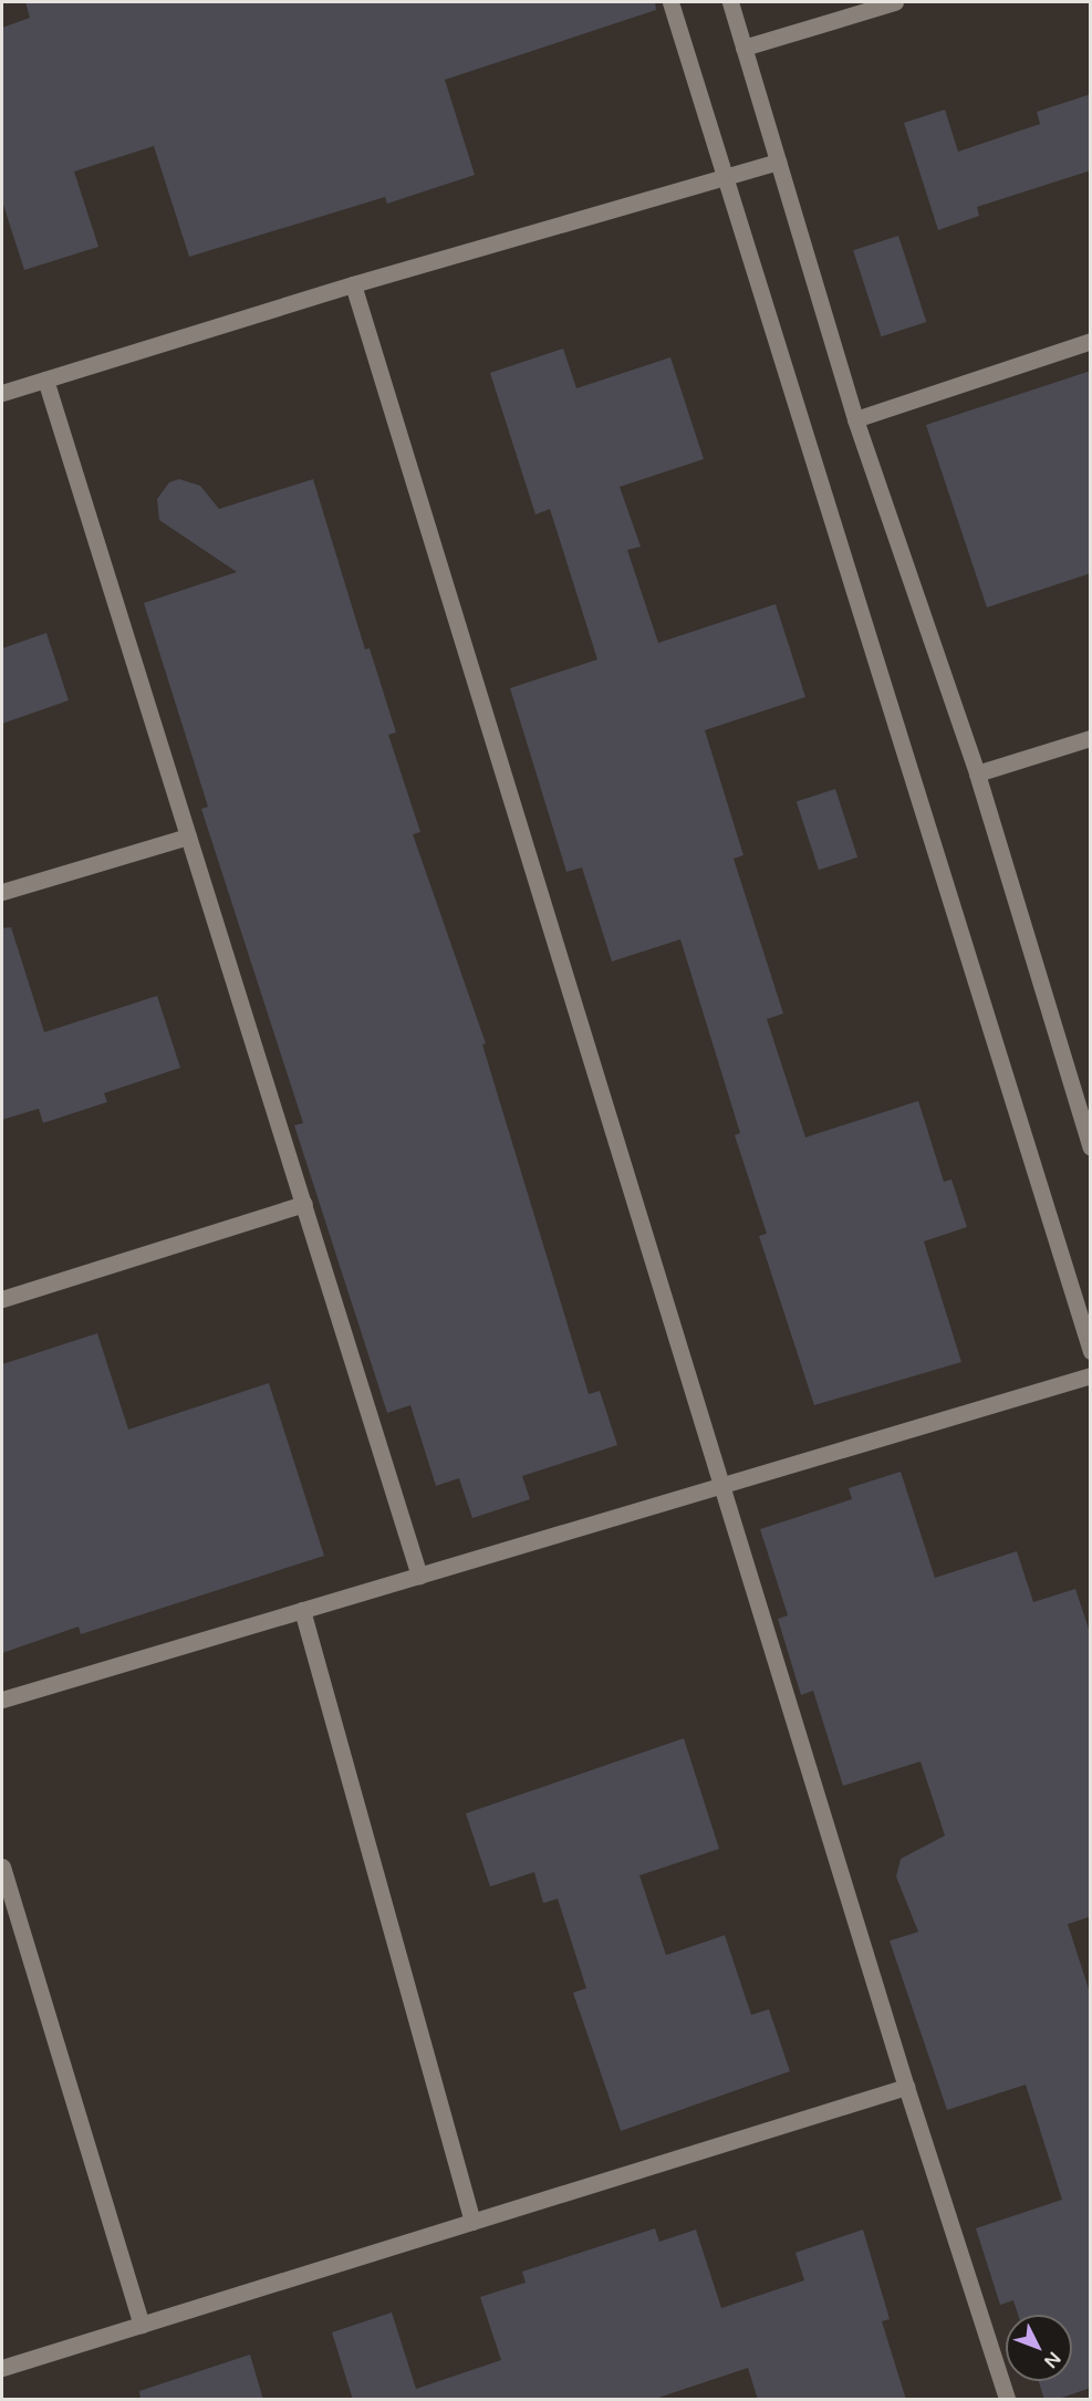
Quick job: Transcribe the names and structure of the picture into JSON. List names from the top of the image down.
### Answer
{
  "north": "bottom right"
}
